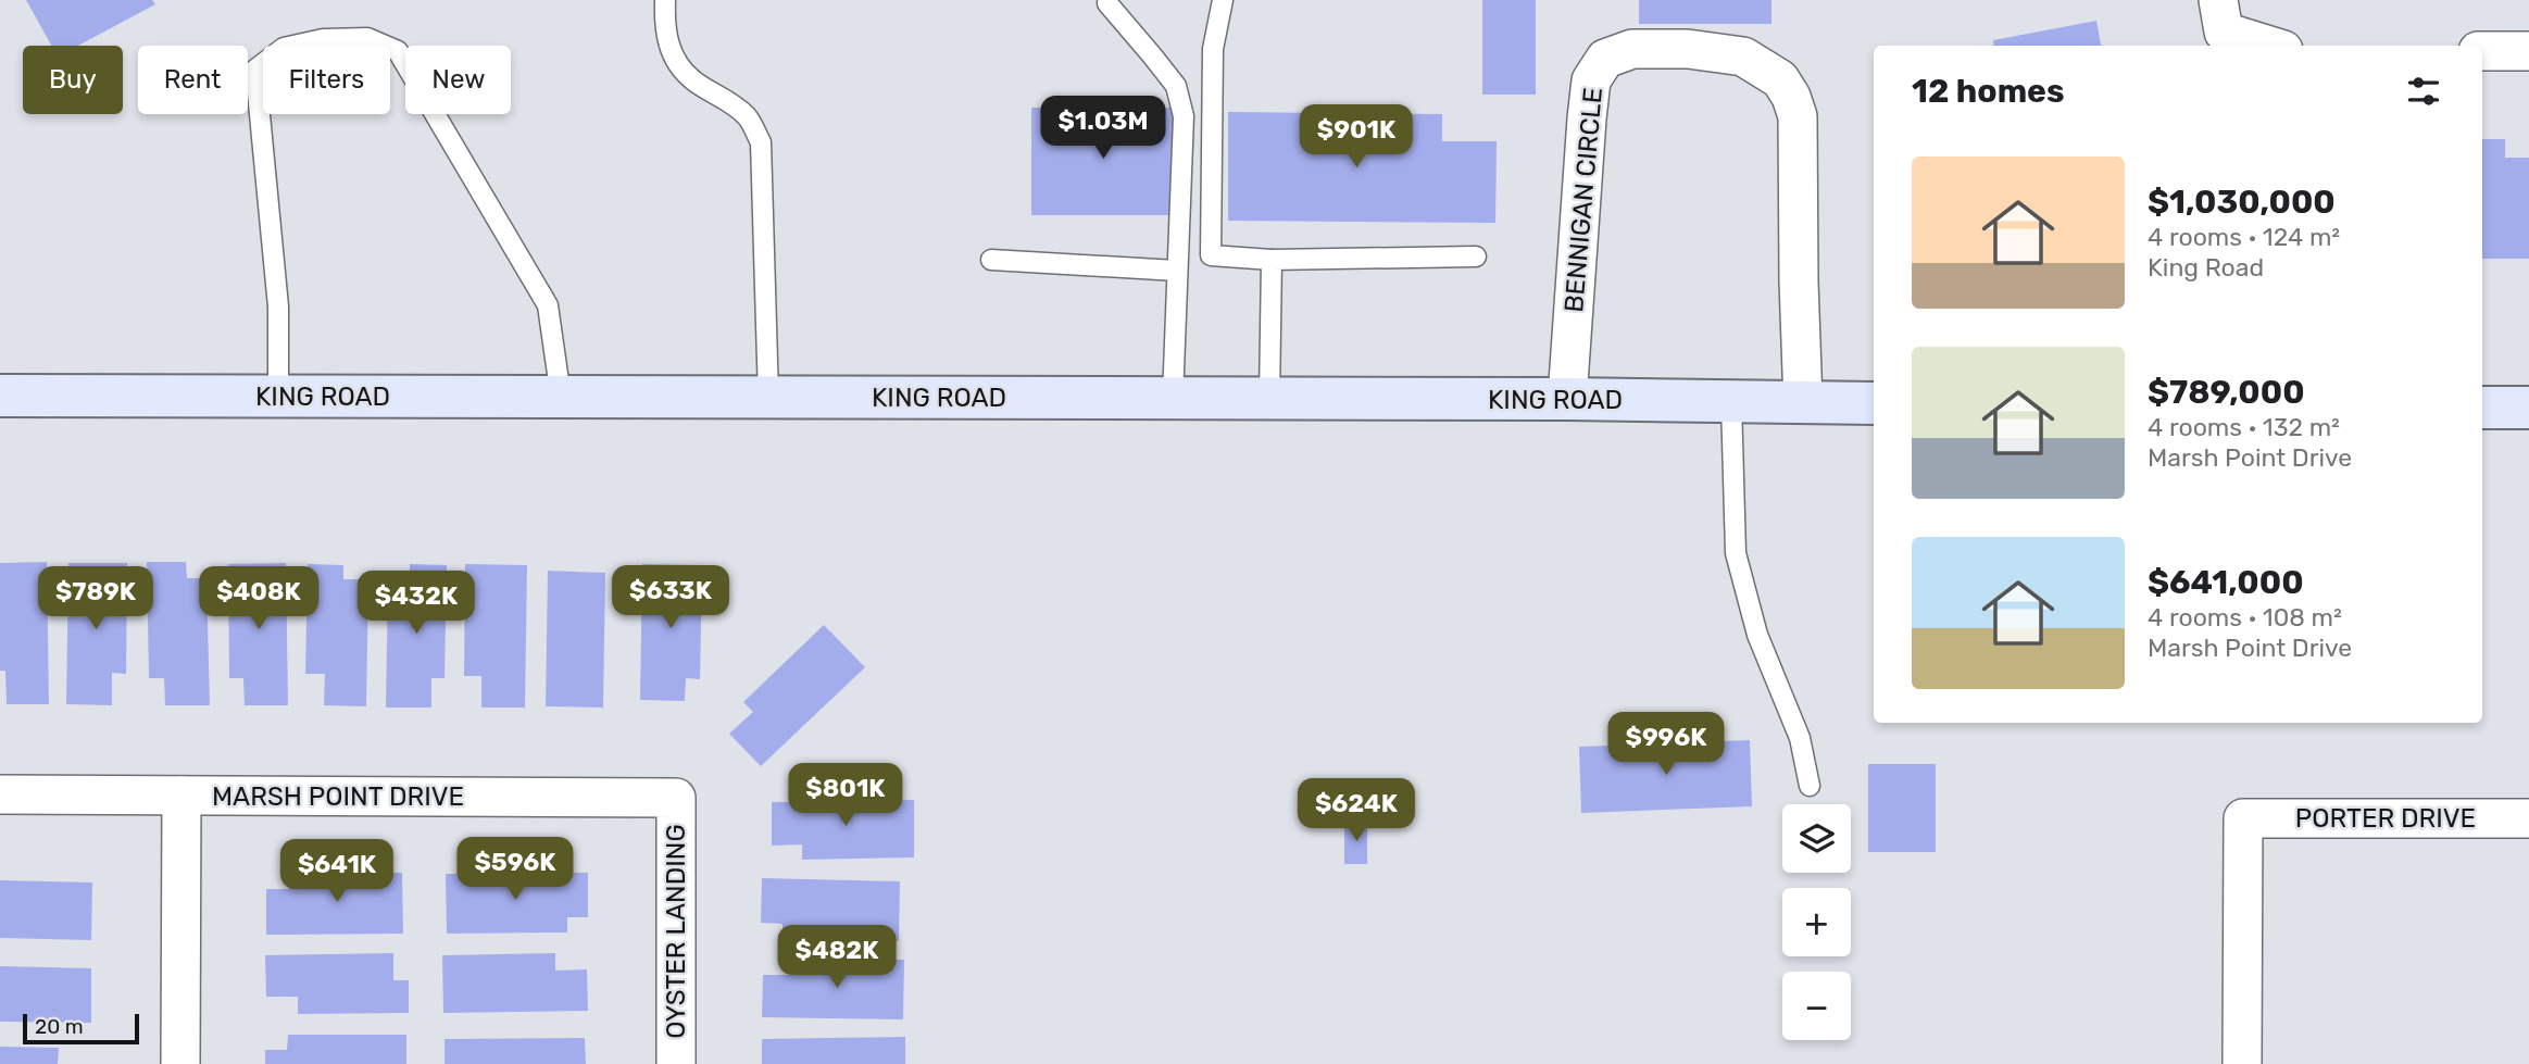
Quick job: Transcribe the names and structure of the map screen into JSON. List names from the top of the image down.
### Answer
{
  "streets": {
    "street": [
      "BENNIGAN CIRCLE",
      "KING ROAD",
      "MARSH POINT DRIVE",
      "PORTER DRIVE",
      "OYSTER LANDING"
    ]
  },
  "crossings": [
    ["BENNIGAN CIRCLE", "KING ROAD"],
    ["MARSH POINT DRIVE", "OYSTER LANDING"]
  ],
  "scale_bar": "20 m",
  "page": {
    "chip": [
      "Buy",
      "Rent",
      "Filters",
      "New"
    ],
    "heading": "12 homes",
    "price": [
      "$1.03M",
      "$901K",
      "$633K",
      "$789K",
      "$408K",
      "$432K",
      "$996K",
      "$801K",
      "$624K",
      "$596K",
      "$641K",
      "$482K"
    ],
    "list": [
      {
        "name": "$1,030,000",
        "note": "4 rooms · 124 m² · King Road"
      },
      {
        "name": "$789,000",
        "note": "4 rooms · 132 m² · Marsh Point Drive"
      },
      {
        "name": "$641,000",
        "note": "4 rooms · 108 m² · Marsh Point Drive"
      }
    ],
    "map_buttons": ["+", "−"],
    "scale": "20 m"
  }
}
